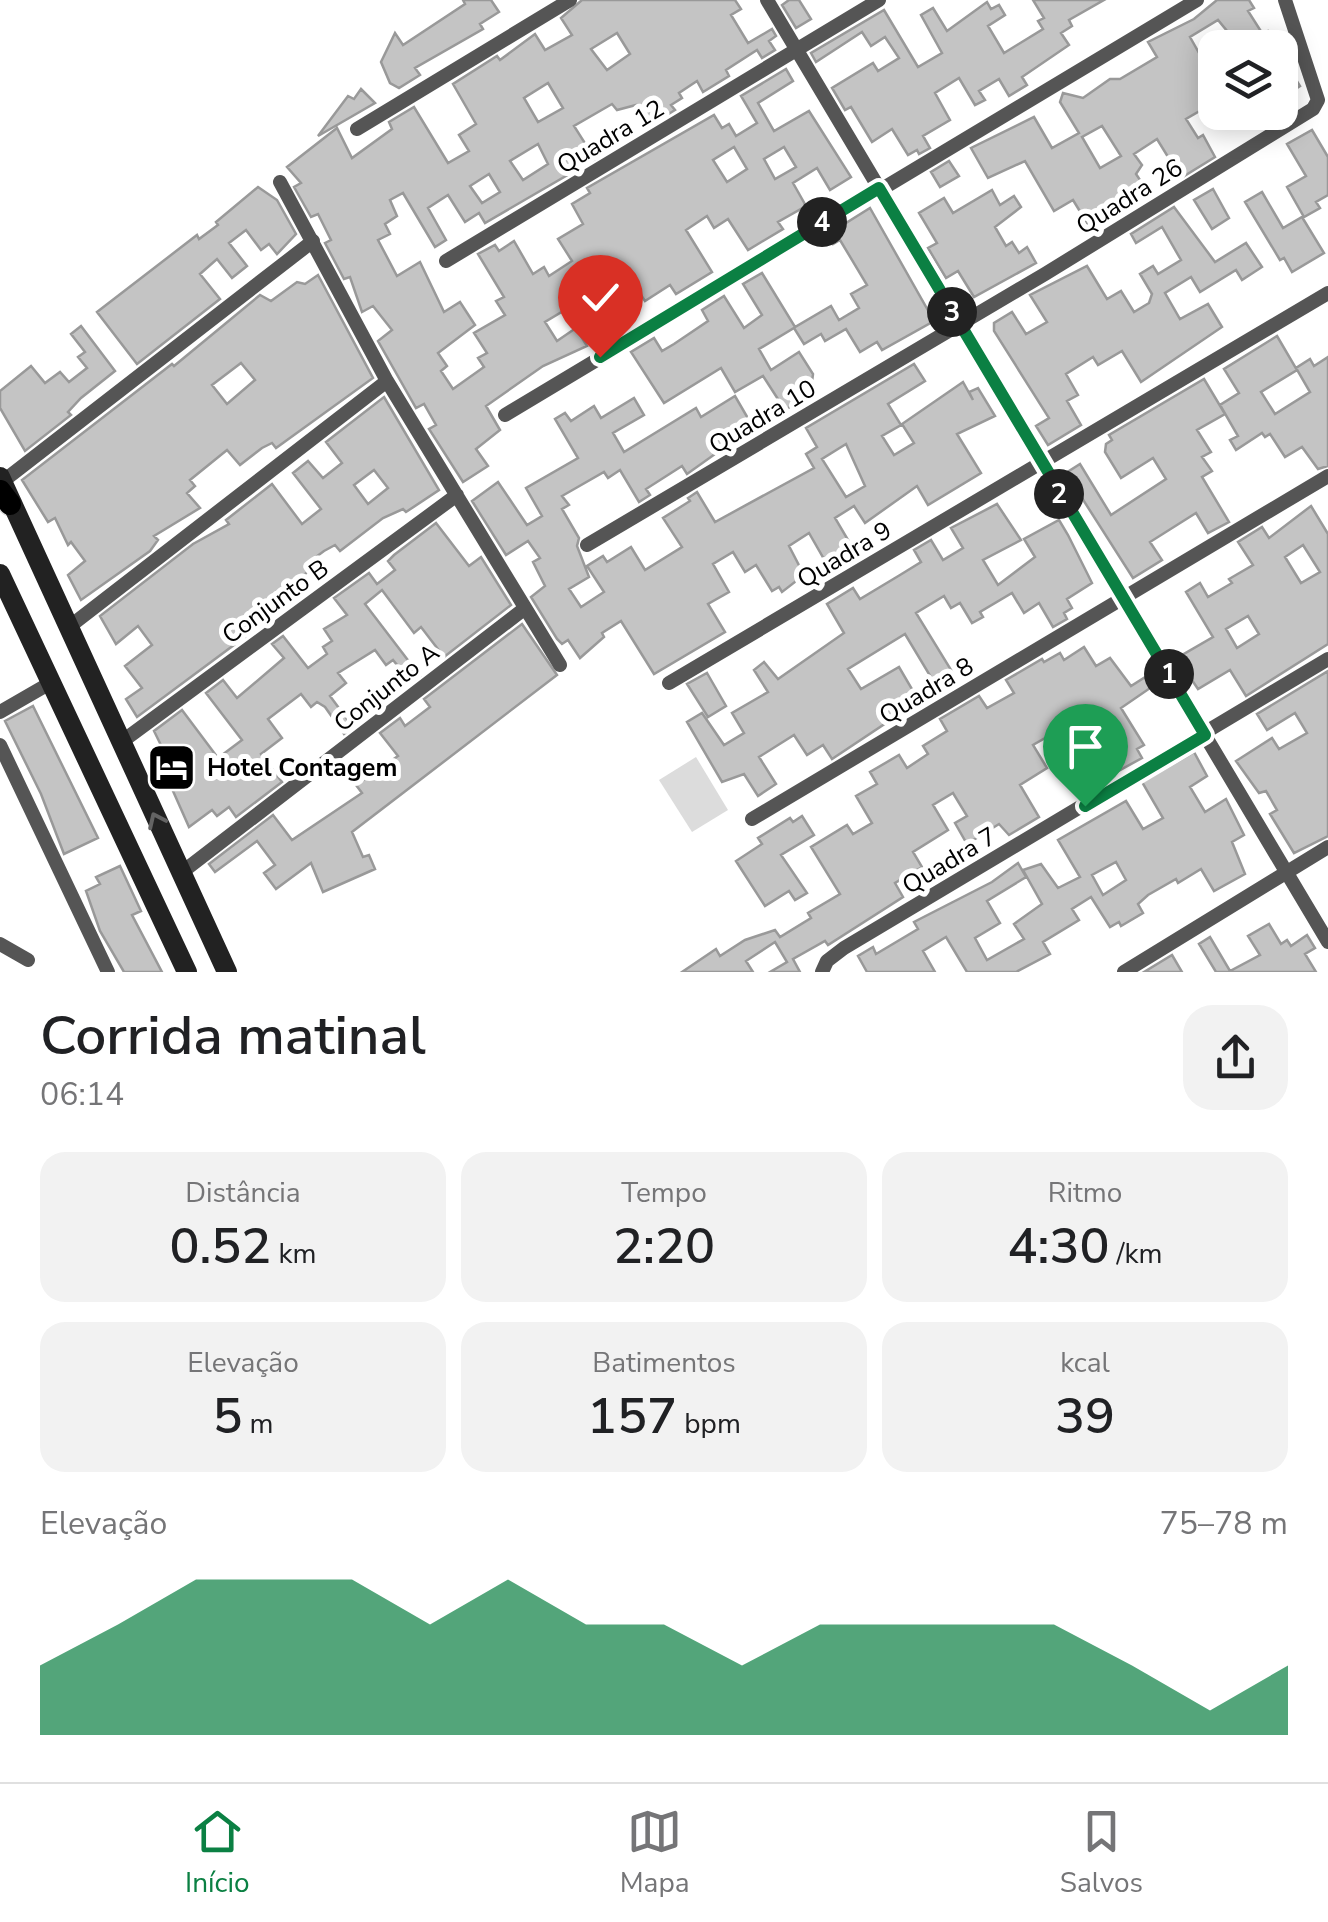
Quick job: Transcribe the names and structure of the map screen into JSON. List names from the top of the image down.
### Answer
{
  "streets": {
    "street": [
      "Quadra 12",
      "Quadra 26",
      "Quadra 10",
      "Quadra 9",
      "Conjunto B",
      "Conjunto A",
      "Quadra 8",
      "Quadra 7"
    ]
  },
  "crossings": [
    ["Quadra 26", "Quadra 10"]
  ],
  "places": {
    "hotel": ["Hotel Contagem"]
  },
  "page": {
    "pins": [
      "4",
      "3",
      "2",
      "1"
    ],
    "heading": ["Corrida matinal", "06:14"],
    "stats": [
      ["Distância", "0.52 km"],
      ["Tempo", "2:20"],
      ["Ritmo", "4:30 /km"],
      ["Elevação", "5 m"],
      ["Batimentos", "157 bpm"],
      ["kcal", "39"]
    ],
    "chart": ["Elevação", "75–78 m"],
    "tabs": ["Início", "Mapa", "Salvos"]
  }
}
